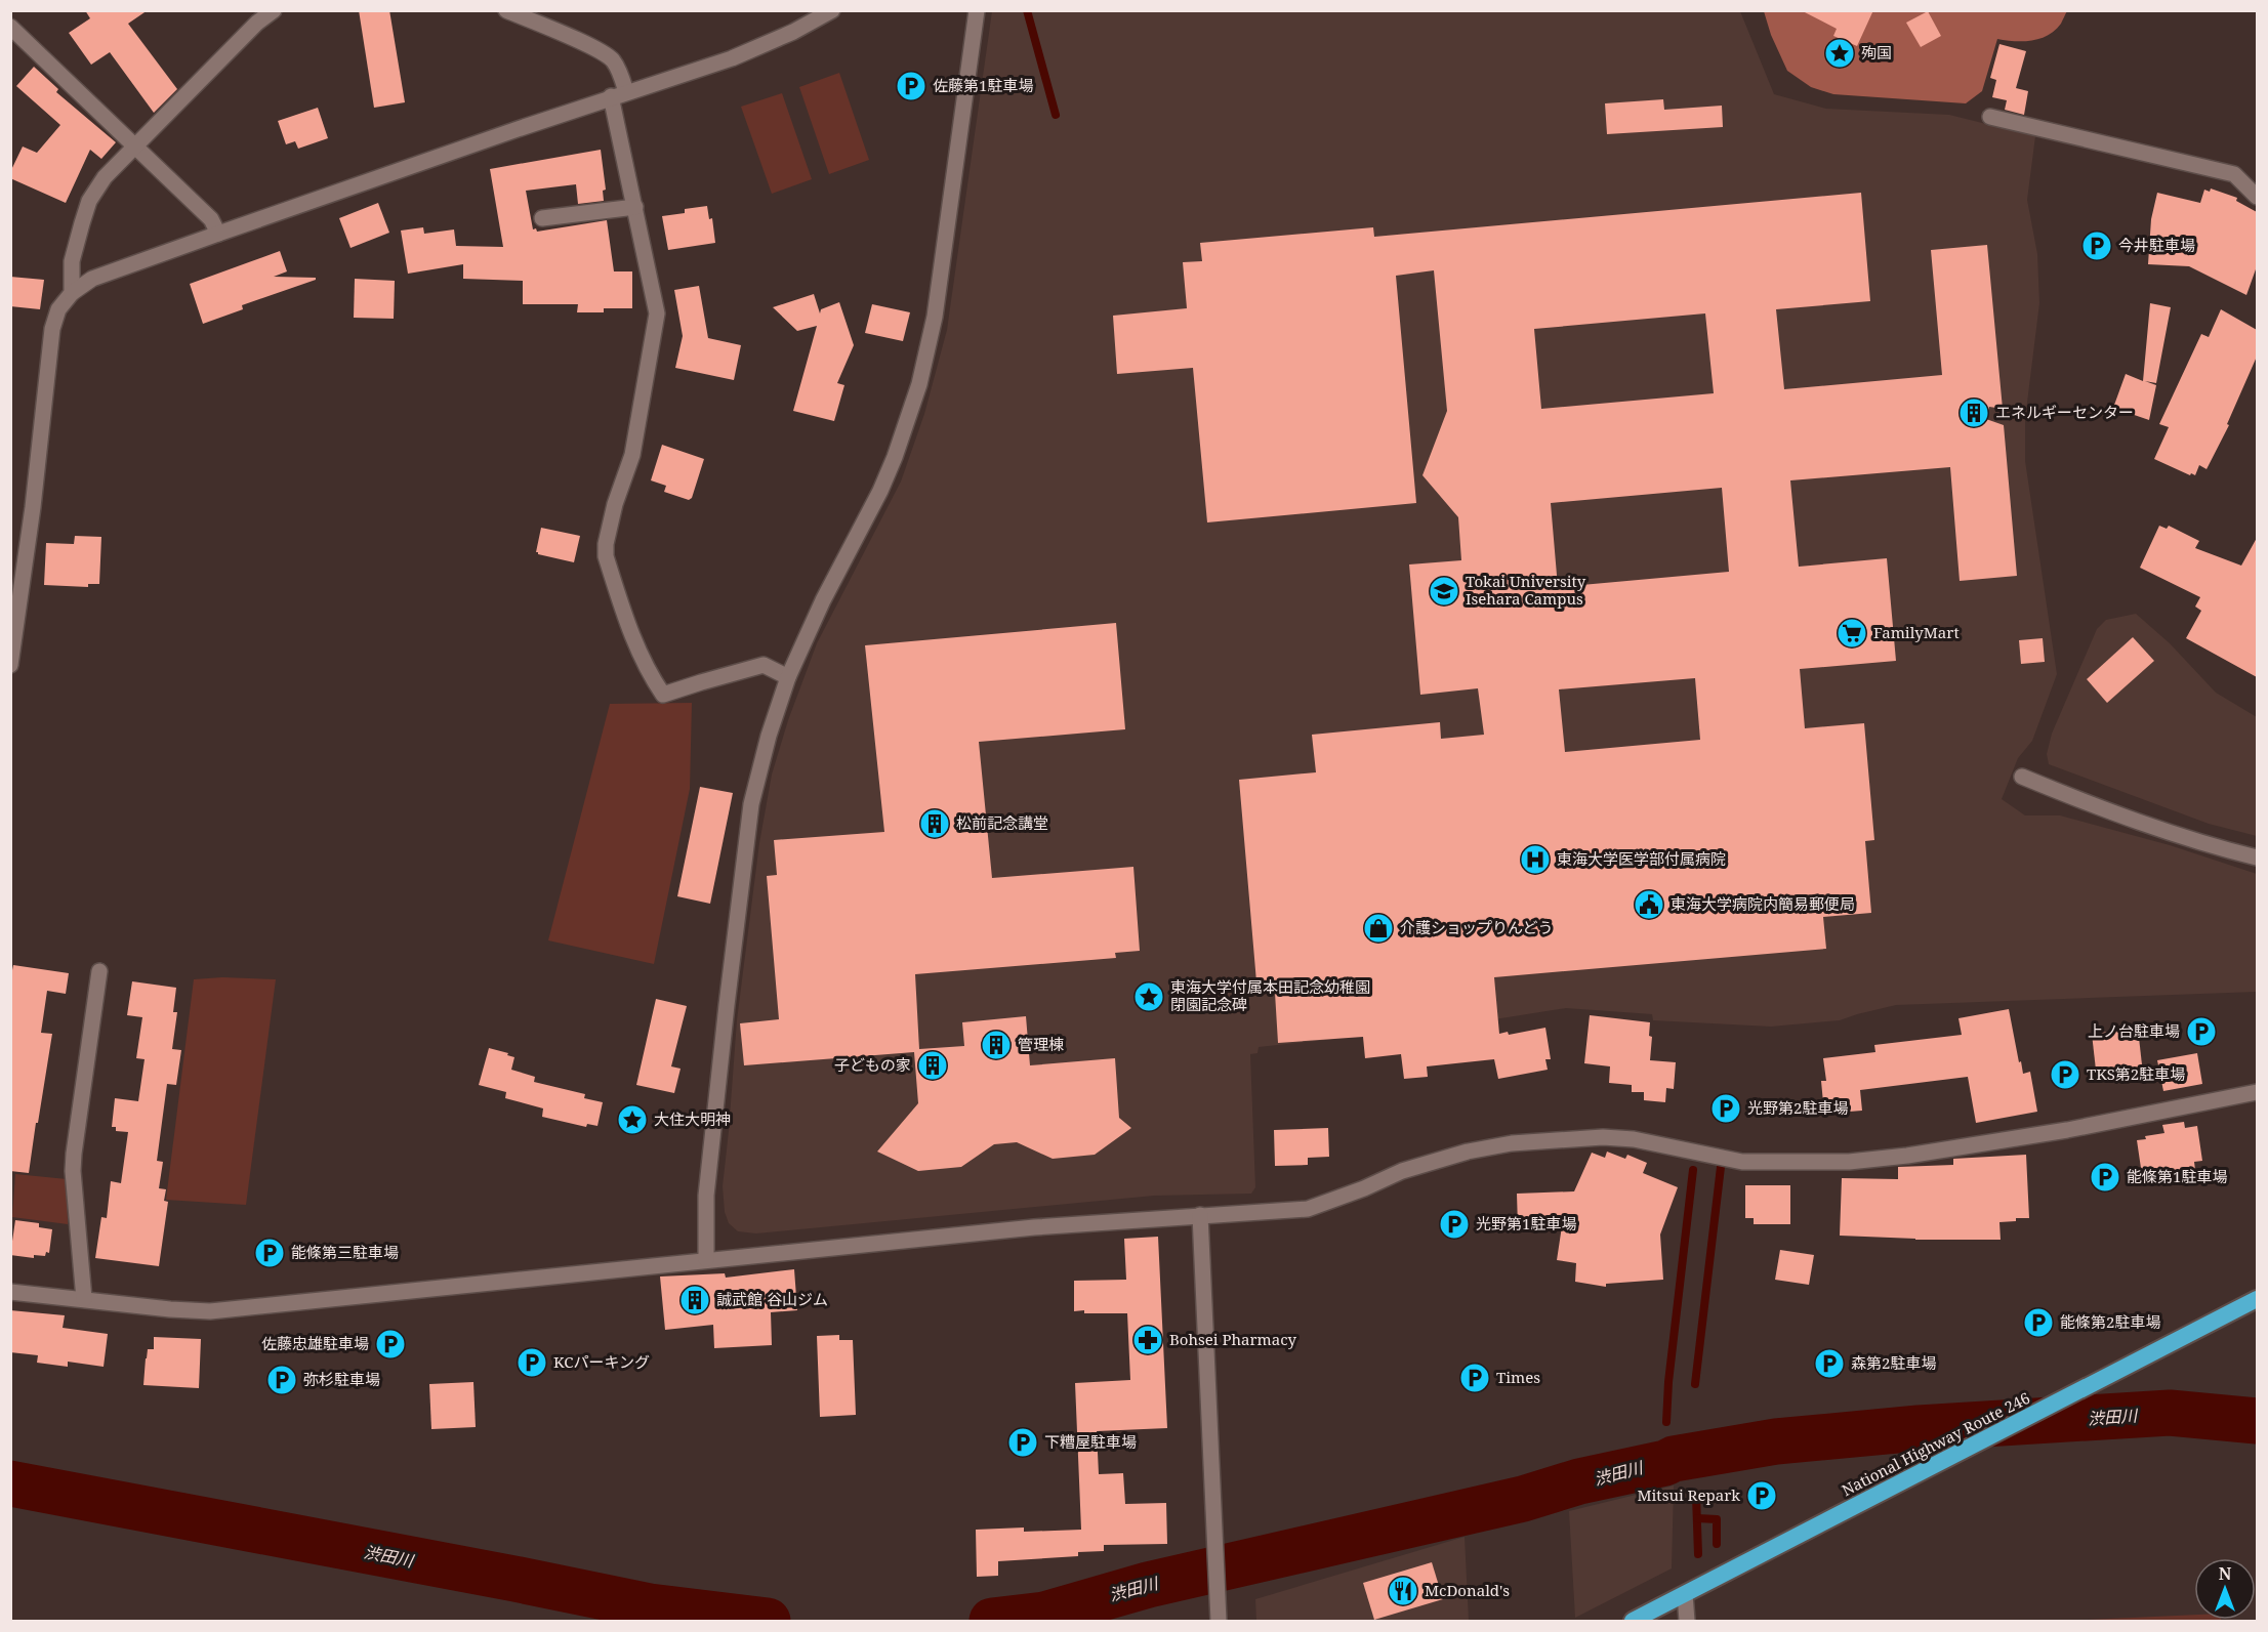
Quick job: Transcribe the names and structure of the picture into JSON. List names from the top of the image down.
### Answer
{
  "streets": {
    "highway": ["National Highway Route 246"]
  },
  "water": ["渋田川"],
  "places": {
    "place": ["殉国", "東海大学付属本田記念幼稚園 閉園記念碑", "大住大明神"],
    "parking": [
      "佐藤第1駐車場",
      "今井駐車場",
      "上ノ台駐車場",
      "TKS第2駐車場",
      "光野第2駐車場",
      "能條第1駐車場",
      "光野第1駐車場",
      "能條第三駐車場",
      "能條第2駐車場",
      "佐藤忠雄駐車場",
      "KCパーキング",
      "森第2駐車場",
      "Times",
      "弥杉駐車場",
      "下糟屋駐車場",
      "Mitsui Repark"
    ],
    "building": [
      "エネルギーセンター",
      "松前記念講堂",
      "管理棟",
      "子どもの家",
      "誠武館 谷山ジム"
    ],
    "school or university": ["Tokai University Isehara Campus"],
    "supermarket": ["FamilyMart"],
    "hospital": ["東海大学医学部付属病院"],
    "public building": ["東海大学病院内簡易郵便局"],
    "shop": ["介護ショップりんどう"],
    "pharmacy": ["Bohsei Pharmacy"],
    "restaurant": ["McDonald's"]
  },
  "north": "top"
}
